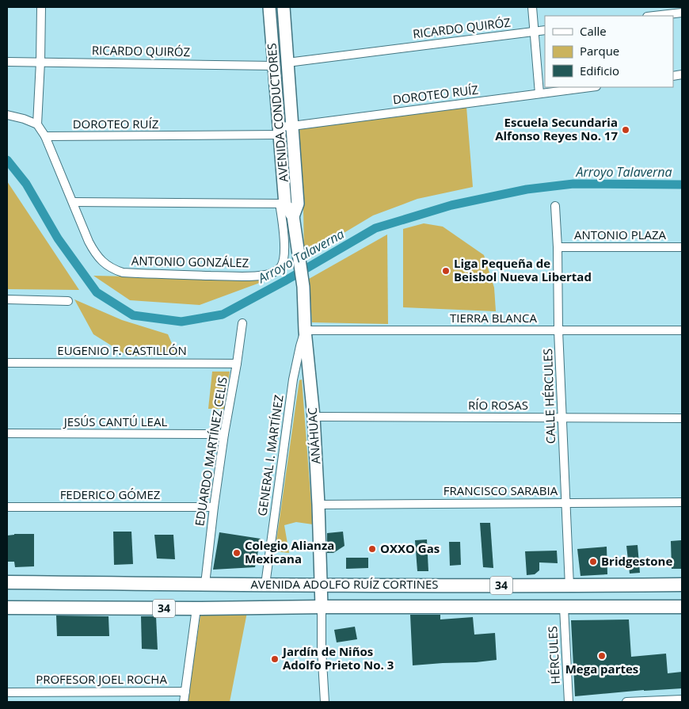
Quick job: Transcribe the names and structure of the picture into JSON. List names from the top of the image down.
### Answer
{
  "streets": {
    "main road": ["AVENIDA ADOLFO RUÍZ CORTINES", "34"],
    "street": [
      "RICARDO QUIRÓZ",
      "DOROTEO RUÍZ",
      "AVENIDA CONDUCTORES",
      "ANTONIO PLAZA",
      "ANTONIO GONZÁLEZ",
      "TIERRA BLANCA",
      "EUGENIO F. CASTILLÓN",
      "CALLE HÉRCULES",
      "RÍO ROSAS",
      "JESÚS CANTÚ LEAL",
      "ANÁHUAC",
      "EDUARDO MARTÍNEZ CELIS",
      "GENERAL I. MARTÍNEZ",
      "FRANCISCO SARABIA",
      "FEDERICO GÓMEZ",
      "HÉRCULES",
      "PROFESOR JOEL ROCHA"
    ]
  },
  "crossings": [
    ["RICARDO QUIRÓZ", "AVENIDA CONDUCTORES"],
    ["DOROTEO RUÍZ", "AVENIDA CONDUCTORES"],
    ["DOROTEO RUÍZ", "ANTONIO GONZÁLEZ"],
    ["AVENIDA CONDUCTORES", "ANTONIO GONZÁLEZ"],
    ["AVENIDA CONDUCTORES", "ANÁHUAC"],
    ["ANTONIO PLAZA", "CALLE HÉRCULES"],
    ["TIERRA BLANCA", "CALLE HÉRCULES"],
    ["TIERRA BLANCA", "ANÁHUAC"],
    ["TIERRA BLANCA", "GENERAL I. MARTÍNEZ"],
    ["EUGENIO F. CASTILLÓN", "EDUARDO MARTÍNEZ CELIS"],
    ["CALLE HÉRCULES", "RÍO ROSAS"],
    ["CALLE HÉRCULES", "FRANCISCO SARABIA"],
    ["CALLE HÉRCULES", "AVENIDA ADOLFO RUÍZ CORTINES"],
    ["RÍO ROSAS", "ANÁHUAC"],
    ["JESÚS CANTÚ LEAL", "EDUARDO MARTÍNEZ CELIS"],
    ["ANÁHUAC", "GENERAL I. MARTÍNEZ"],
    ["ANÁHUAC", "FRANCISCO SARABIA"],
    ["ANÁHUAC", "AVENIDA ADOLFO RUÍZ CORTINES"],
    ["EDUARDO MARTÍNEZ CELIS", "FEDERICO GÓMEZ"],
    ["EDUARDO MARTÍNEZ CELIS", "AVENIDA ADOLFO RUÍZ CORTINES"],
    ["GENERAL I. MARTÍNEZ", "AVENIDA ADOLFO RUÍZ CORTINES"],
    ["AVENIDA ADOLFO RUÍZ CORTINES", "HÉRCULES"]
  ],
  "water": ["Arroyo Talaverna"],
  "places": [
    "Escuela Secundaria Alfonso Reyes No. 17",
    "Liga Pequeña de Beisbol Nueva Libertad",
    "OXXO Gas",
    "Colegio Alianza Mexicana",
    "Bridgestone",
    "Mega partes",
    "Jardín de Niños Adolfo Prieto No. 3"
  ],
  "legend": ["Calle", "Parque", "Edificio"]
}
